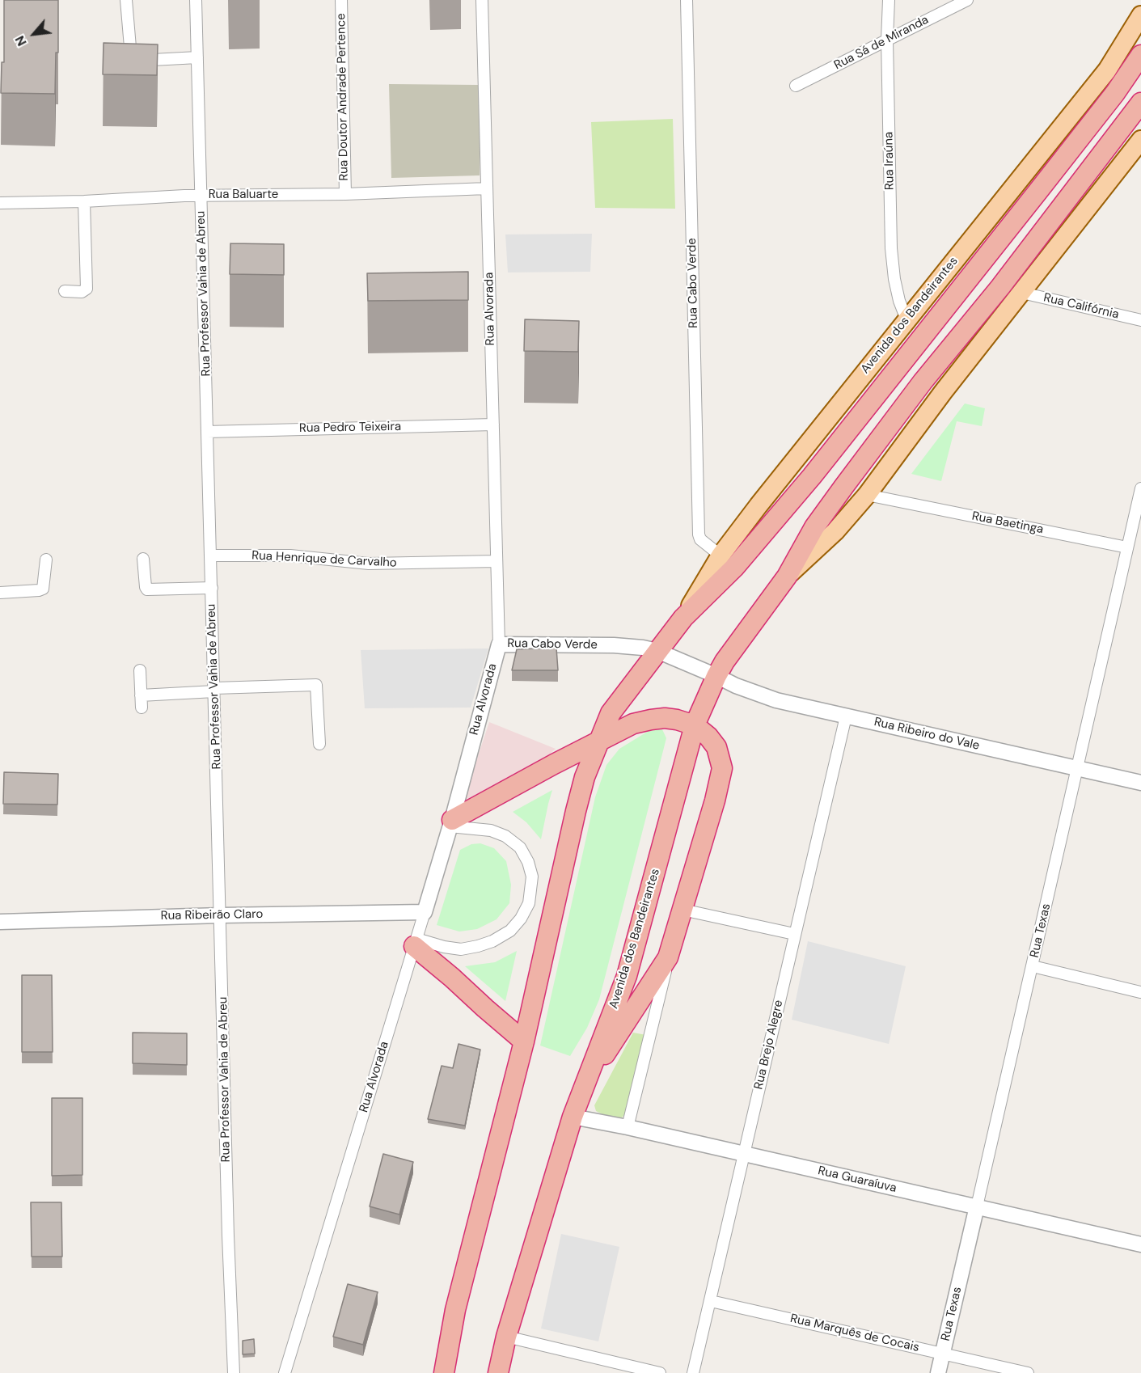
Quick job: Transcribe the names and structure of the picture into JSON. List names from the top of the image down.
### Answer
{
  "streets": {
    "highway": ["Avenida dos Bandeirantes"],
    "street": [
      "Rua Sá de Miranda",
      "Rua Doutor Andrade Pertence",
      "Rua Iraúna",
      "Rua Baluarte",
      "Rua Cabo Verde",
      "Rua Professor Vahia de Abreu",
      "Rua Califórnia",
      "Rua Alvorada",
      "Rua Pedro Teixeira",
      "Rua Baetinga",
      "Rua Henrique de Carvalho",
      "Rua Ribeiro do Vale",
      "Rua Ribeirão Claro",
      "Rua Texas",
      "Rua Brejo Alegre",
      "Rua Guaraíuva",
      "Rua Marquês de Cocais"
    ]
  },
  "crossings": [
    ["Rua Sá de Miranda", "Rua Iraúna"],
    ["Rua Doutor Andrade Pertence", "Rua Baluarte"],
    ["Rua Iraúna", "Avenida dos Bandeirantes"],
    ["Rua Baluarte", "Rua Professor Vahia de Abreu"],
    ["Rua Baluarte", "Rua Alvorada"],
    ["Rua Cabo Verde", "Rua Alvorada"],
    ["Rua Cabo Verde", "Avenida dos Bandeirantes"],
    ["Rua Cabo Verde", "Rua Ribeiro do Vale"],
    ["Rua Professor Vahia de Abreu", "Rua Pedro Teixeira"],
    ["Rua Professor Vahia de Abreu", "Rua Henrique de Carvalho"],
    ["Rua Professor Vahia de Abreu", "Rua Ribeirão Claro"],
    ["Rua Califórnia", "Avenida dos Bandeirantes"],
    ["Rua Alvorada", "Rua Pedro Teixeira"],
    ["Rua Alvorada", "Rua Henrique de Carvalho"],
    ["Rua Alvorada", "Rua Ribeirão Claro"],
    ["Avenida dos Bandeirantes", "Rua Baetinga"],
    ["Avenida dos Bandeirantes", "Rua Ribeiro do Vale"],
    ["Avenida dos Bandeirantes", "Rua Guaraíuva"],
    ["Rua Baetinga", "Rua Texas"],
    ["Rua Ribeiro do Vale", "Rua Texas"],
    ["Rua Ribeiro do Vale", "Rua Brejo Alegre"],
    ["Rua Texas", "Rua Guaraíuva"],
    ["Rua Texas", "Rua Marquês de Cocais"],
    ["Rua Brejo Alegre", "Rua Guaraíuva"],
    ["Rua Brejo Alegre", "Rua Marquês de Cocais"]
  ],
  "north": "bottom left"
}
